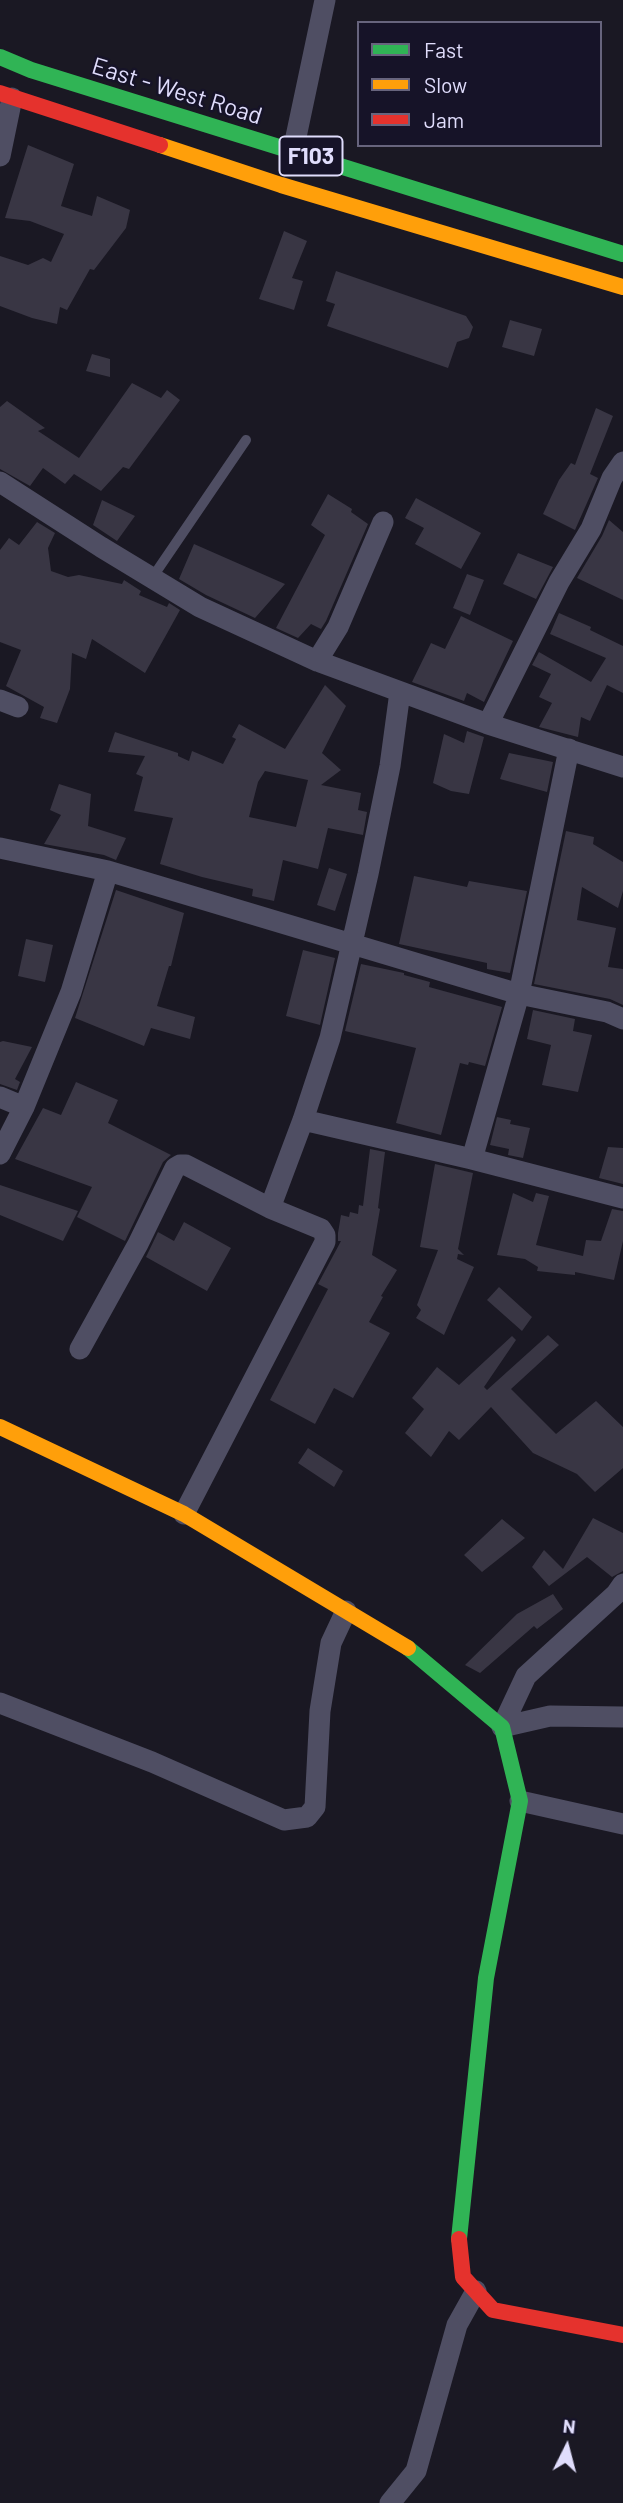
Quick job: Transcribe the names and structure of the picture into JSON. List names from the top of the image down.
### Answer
{
  "streets": {
    "street": ["East - West Road", "F103"]
  },
  "legend": ["Fast", "Slow", "Jam"],
  "north": "top"
}
